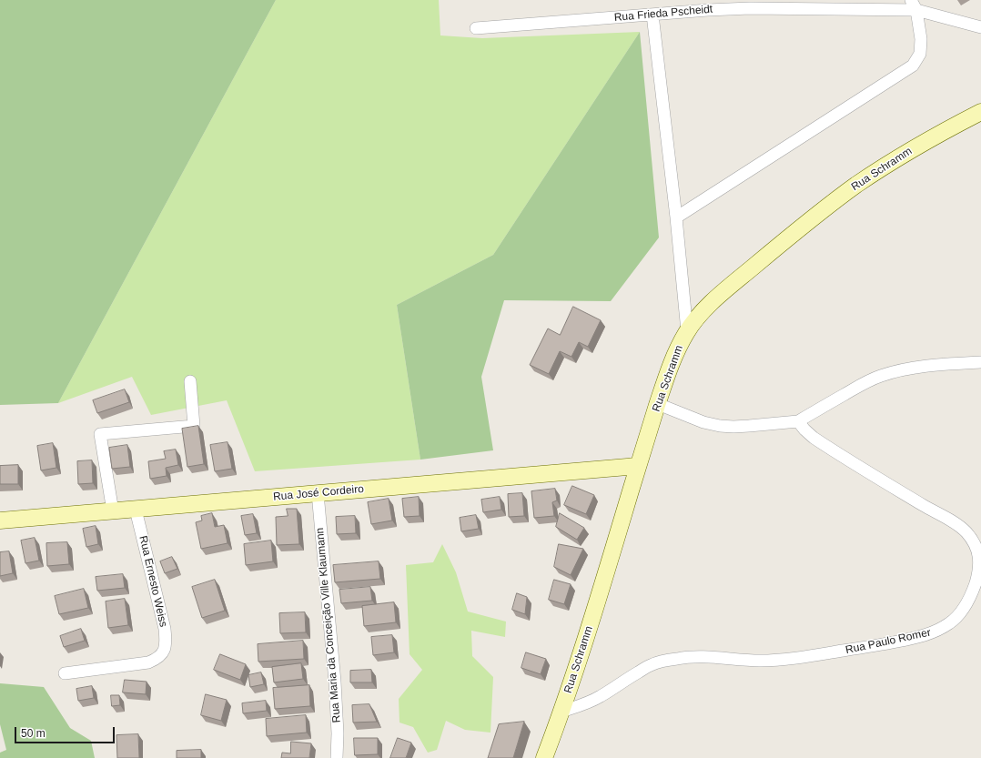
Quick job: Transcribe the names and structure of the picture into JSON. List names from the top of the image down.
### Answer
{
  "streets": {
    "street": [
      "Rua Frieda Pscheidt",
      "Rua Schramm",
      "Rua José Cordeiro",
      "Rua Ernesto Weiss",
      "Rua Maria da Conceição Ville Klaumann",
      "Rua Paulo Romer"
    ]
  },
  "crossings": [
    ["Rua Schramm", "Rua José Cordeiro"],
    ["Rua Schramm", "Rua Paulo Romer"],
    ["Rua José Cordeiro", "Rua Ernesto Weiss"],
    ["Rua José Cordeiro", "Rua Maria da Conceição Ville Klaumann"]
  ],
  "scale_bar": "50 m"
}
